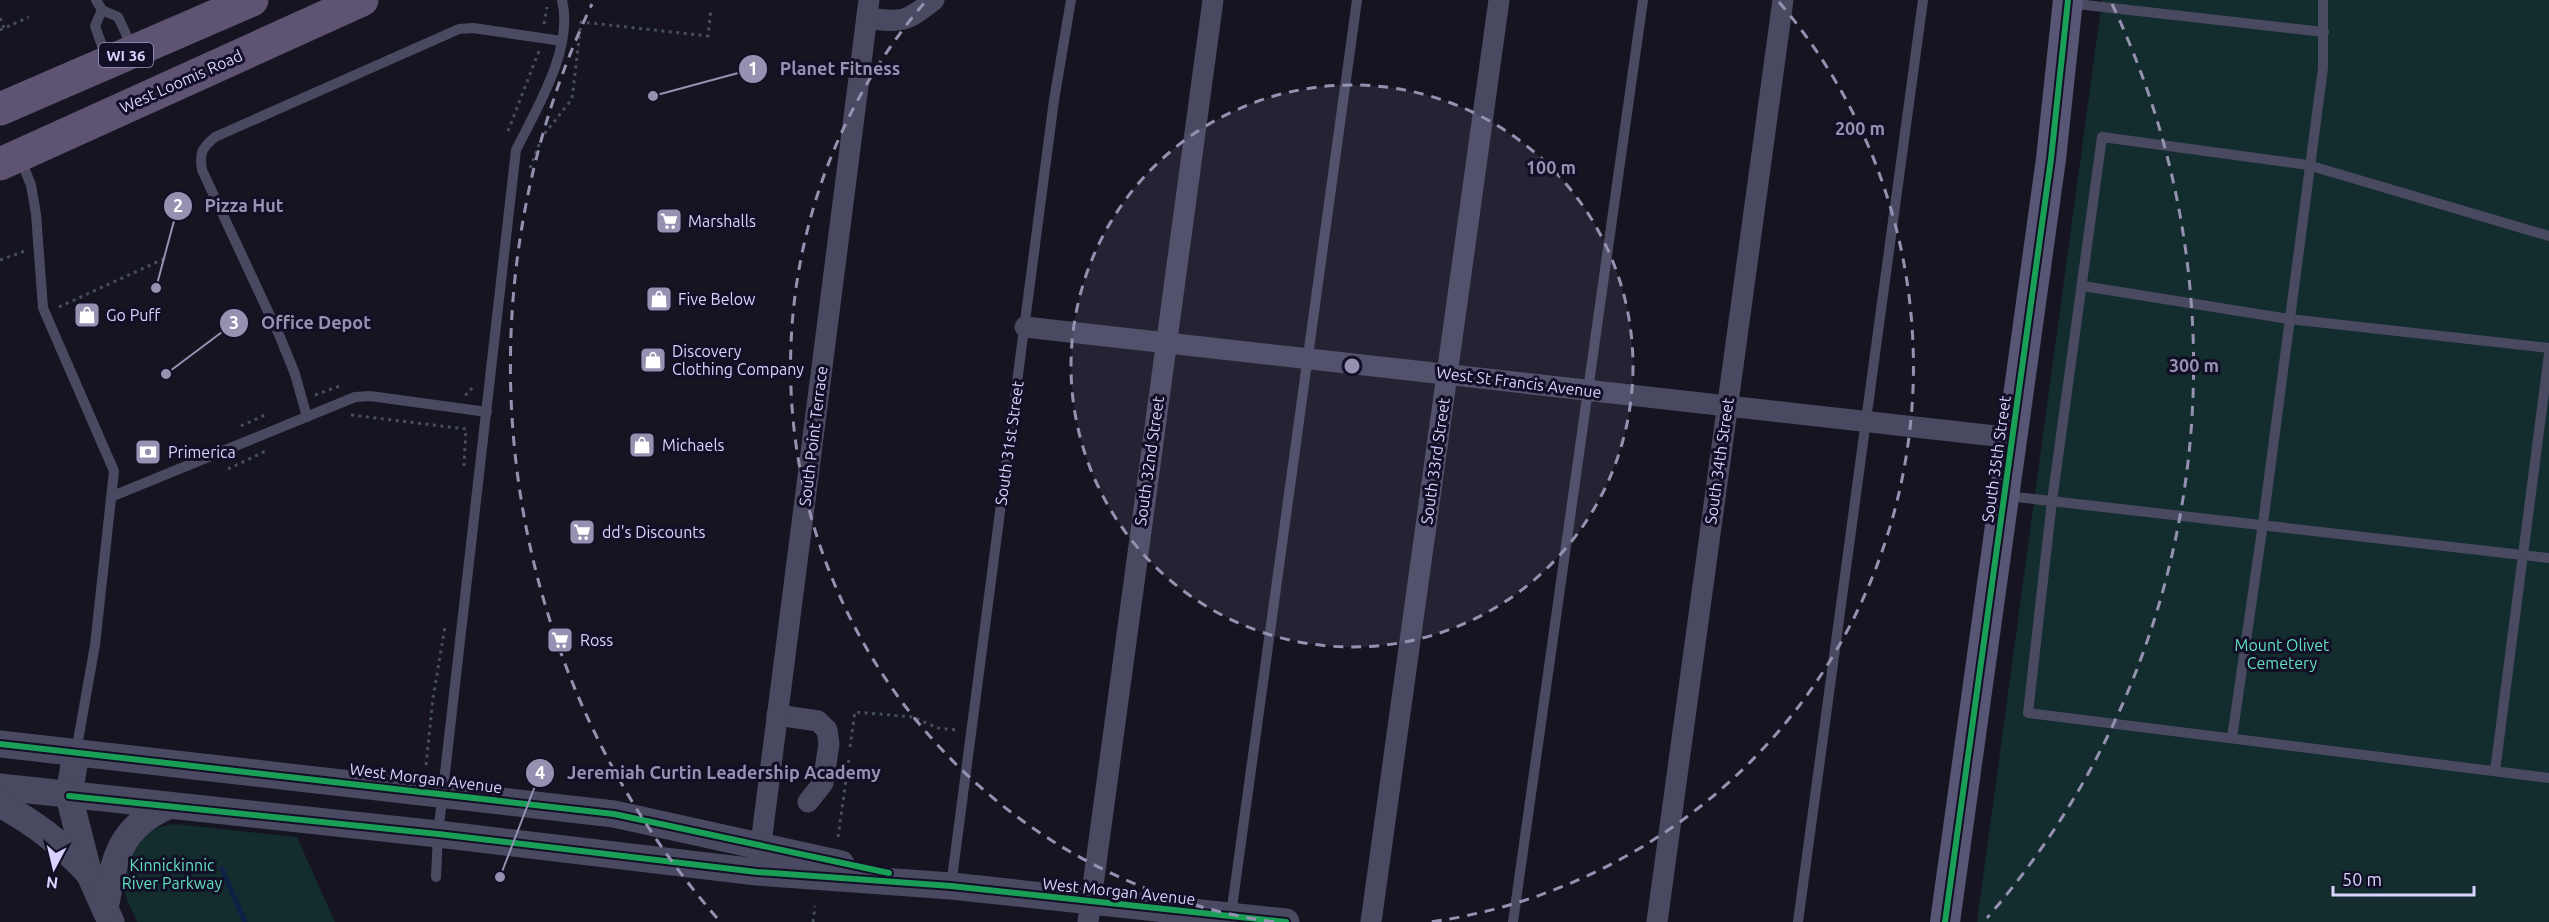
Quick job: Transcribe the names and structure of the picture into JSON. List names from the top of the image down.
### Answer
{
  "streets": {
    "main road": ["WI 36", "West Loomis Road", "South 35th Street"],
    "street": [
      "West St Francis Avenue",
      "South Point Terrace",
      "South 32nd Street",
      "South 33rd Street",
      "South 34th Street",
      "West Morgan Avenue"
    ],
    "lane": ["South 31st Street"]
  },
  "crossings": [
    ["West St Francis Avenue", "South 31st Street"],
    ["West St Francis Avenue", "South 35th Street"],
    ["West St Francis Avenue", "South 32nd Street"],
    ["West St Francis Avenue", "South 33rd Street"],
    ["West St Francis Avenue", "South 34th Street"],
    ["South Point Terrace", "West Morgan Avenue"],
    ["South 31st Street", "West Morgan Avenue"],
    ["South 32nd Street", "West Morgan Avenue"]
  ],
  "parks": ["Mount Olivet Cemetery", "Kinnickinnic River Parkway"],
  "places": {
    "other": [
      "Planet Fitness",
      "Pizza Hut",
      "Office Depot",
      "Jeremiah Curtin Leadership Academy"
    ],
    "supermarket": ["Marshalls", "dd's Discounts", "Ross"],
    "shop": [
      "Five Below",
      "Go Puff",
      "Discovery Clothing Company",
      "Michaels"
    ],
    "bank": ["Primerica"]
  },
  "scale_bar": "50 m",
  "north": "bottom",
  "rings": ["200 m", "100 m", "300 m"]
}
